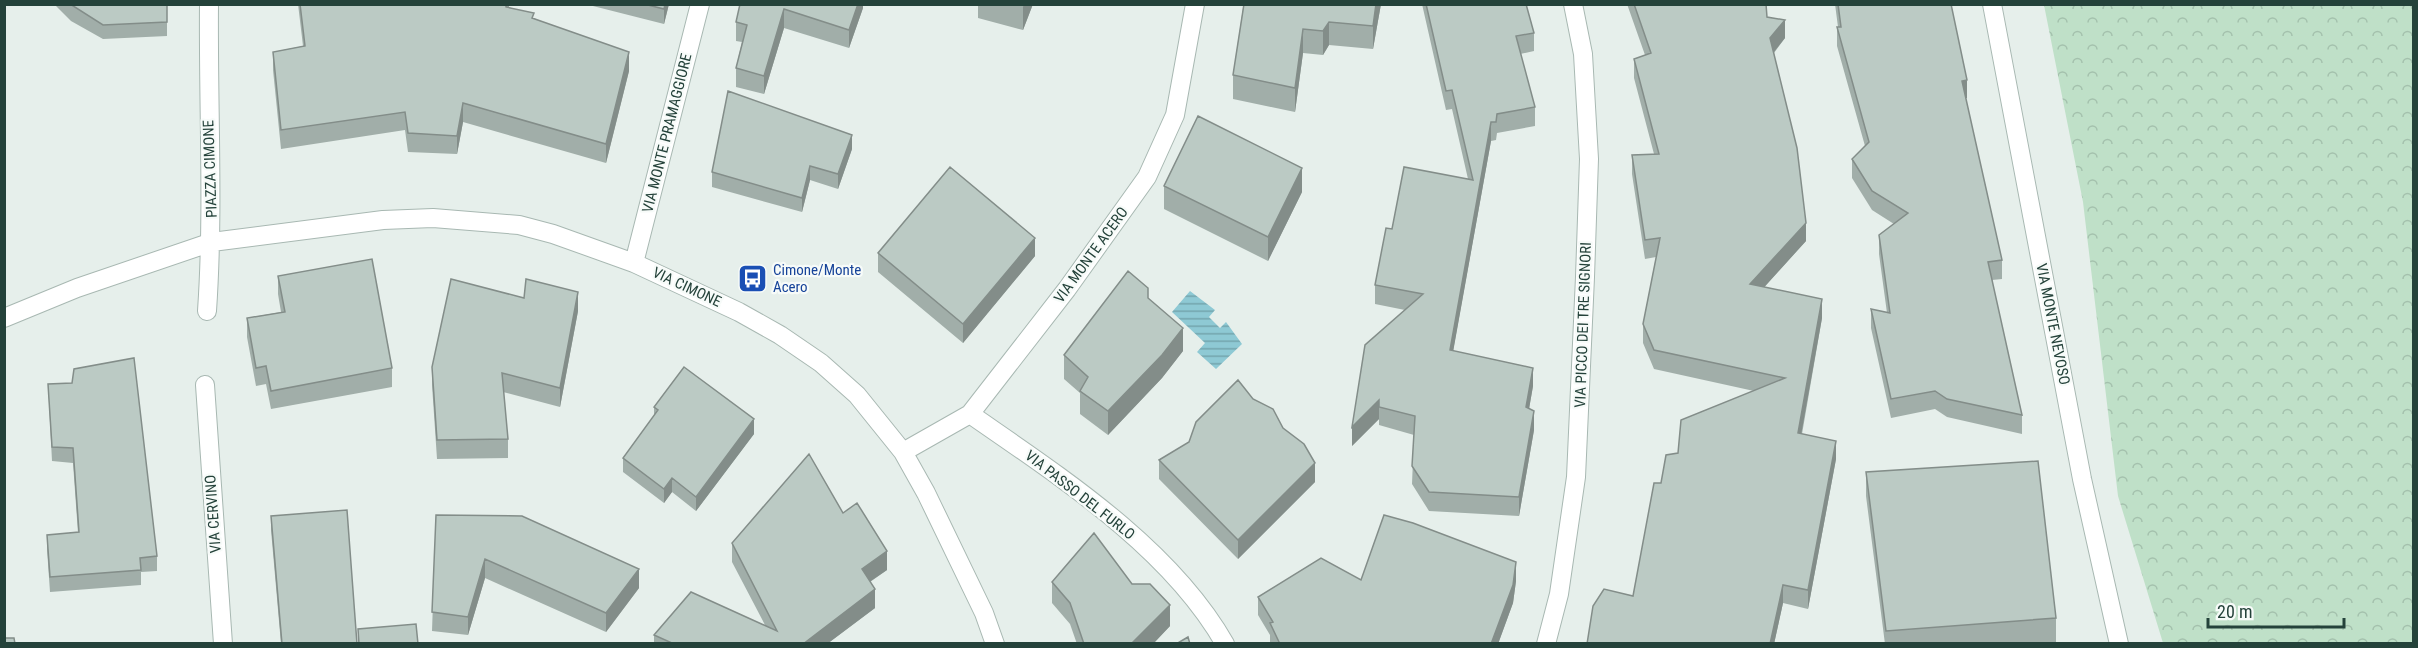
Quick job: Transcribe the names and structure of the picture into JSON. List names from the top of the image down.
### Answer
{
  "streets": {
    "street": [
      "VIA MONTE PRAMAGGIORE",
      "PIAZZA CIMONE",
      "VIA MONTE ACERO",
      "VIA CIMONE",
      "VIA MONTE NEVOSO",
      "VIA PICCO DEI TRE SIGNORI",
      "VIA PASSO DEL FURLO",
      "VIA CERVINO"
    ]
  },
  "crossings": [
    ["VIA MONTE PRAMAGGIORE", "VIA CIMONE"],
    ["PIAZZA CIMONE", "VIA CIMONE"],
    ["VIA MONTE ACERO", "VIA CIMONE"],
    ["VIA MONTE ACERO", "VIA PASSO DEL FURLO"]
  ],
  "places": {
    "bus stop": ["Cimone/Monte Acero"]
  },
  "scale_bar": "20 m"
}
